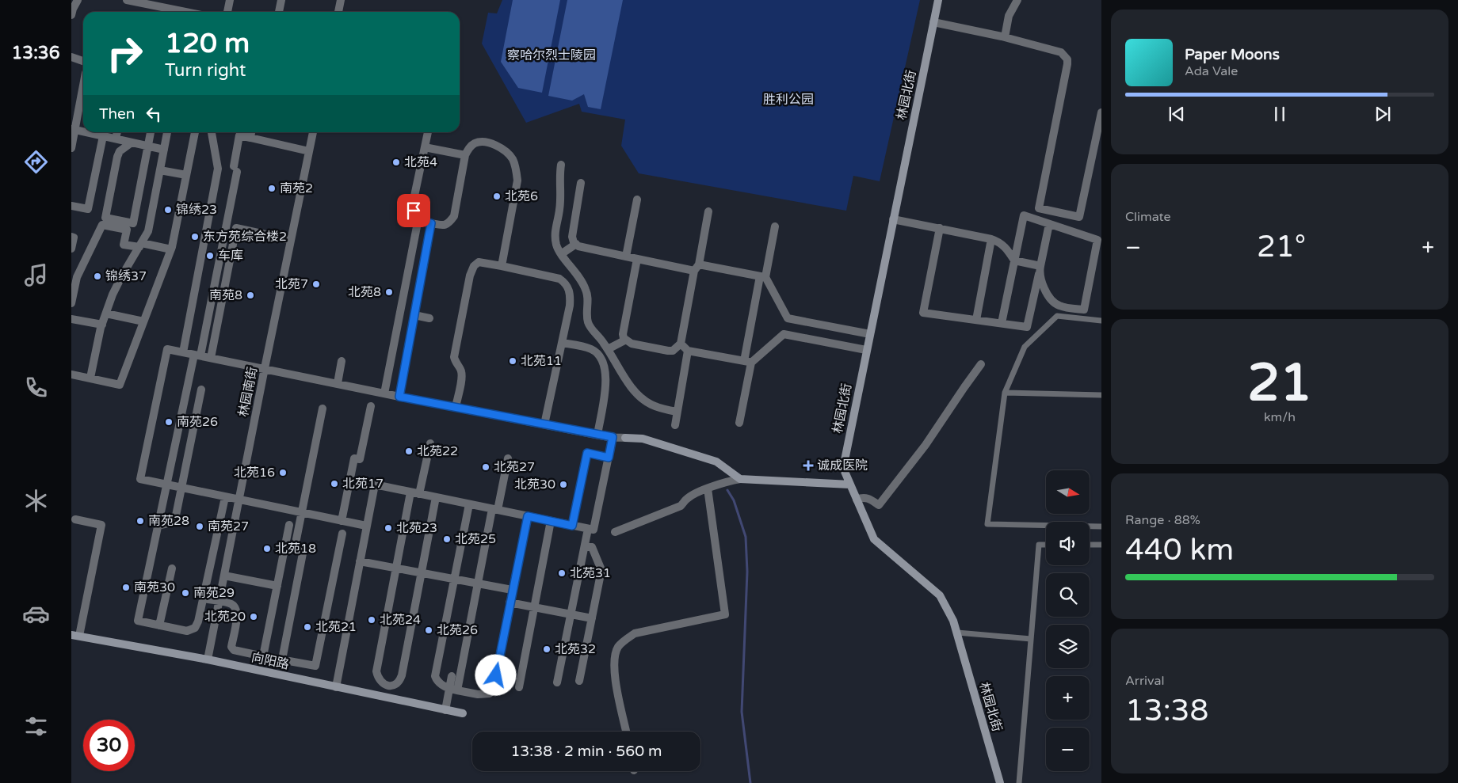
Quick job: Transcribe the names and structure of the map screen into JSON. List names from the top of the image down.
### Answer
{
  "streets": {
    "street": ["林园北街", "林园南街", "向阳路"]
  },
  "crossings": [
    ["林园南街", "向阳路"]
  ],
  "parks": ["察哈尔烈士陵园", "胜利公园"],
  "places": {
    "other": [
      "北苑4",
      "南苑2",
      "北苑6",
      "锦绣23",
      "东方苑综合楼2",
      "车库",
      "锦绣37",
      "北苑7",
      "北苑8",
      "南苑8",
      "北苑11",
      "南苑26",
      "北苑22",
      "北苑27",
      "北苑16",
      "北苑17",
      "北苑30",
      "南苑28",
      "南苑27",
      "北苑23",
      "北苑25",
      "北苑18",
      "北苑31",
      "南苑30",
      "南苑29",
      "北苑20",
      "北苑24",
      "北苑21",
      "北苑26",
      "北苑32"
    ],
    "health": ["诚成医院"]
  },
  "north": "right",
  "page": {
    "tabs": "13:36",
    "turn": ["120 m", "Turn right"],
    "song": ["Paper Moons", "Ada Vale"],
    "then": "Then",
    "tile": [
      "Climate",
      ["21", "km/h"],
      ["Range · 88%", "440 km"],
      ["Arrival", "13:38"]
    ],
    "heat": ["−", "21°", "+"],
    "map_buttons": ["+", "−"],
    "limit": "30",
    "trip": "13:38 · 2 min · 560 m"
  }
}
